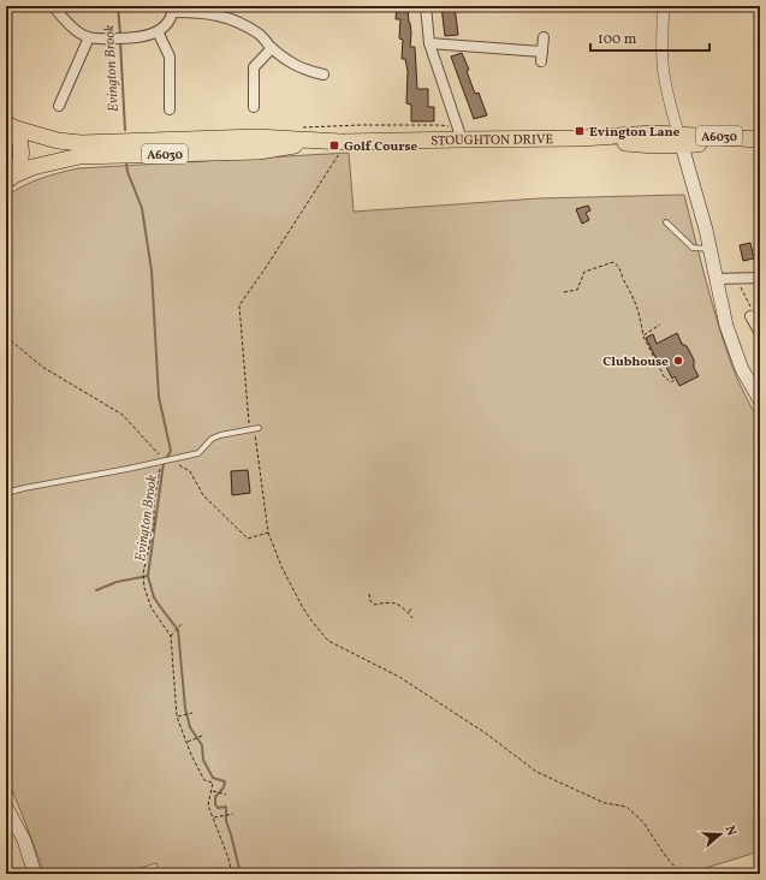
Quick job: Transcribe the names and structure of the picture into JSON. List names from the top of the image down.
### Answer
{
  "streets": {
    "highway": ["A6030", "STOUGHTON DRIVE"]
  },
  "crossings": [
    ["A6030", "STOUGHTON DRIVE"]
  ],
  "water": ["Evington Brook"],
  "places": {
    "transit": ["Evington Lane", "Golf Course"],
    "other": ["Clubhouse"]
  },
  "scale_bar": "100 m",
  "north": "right"
}
